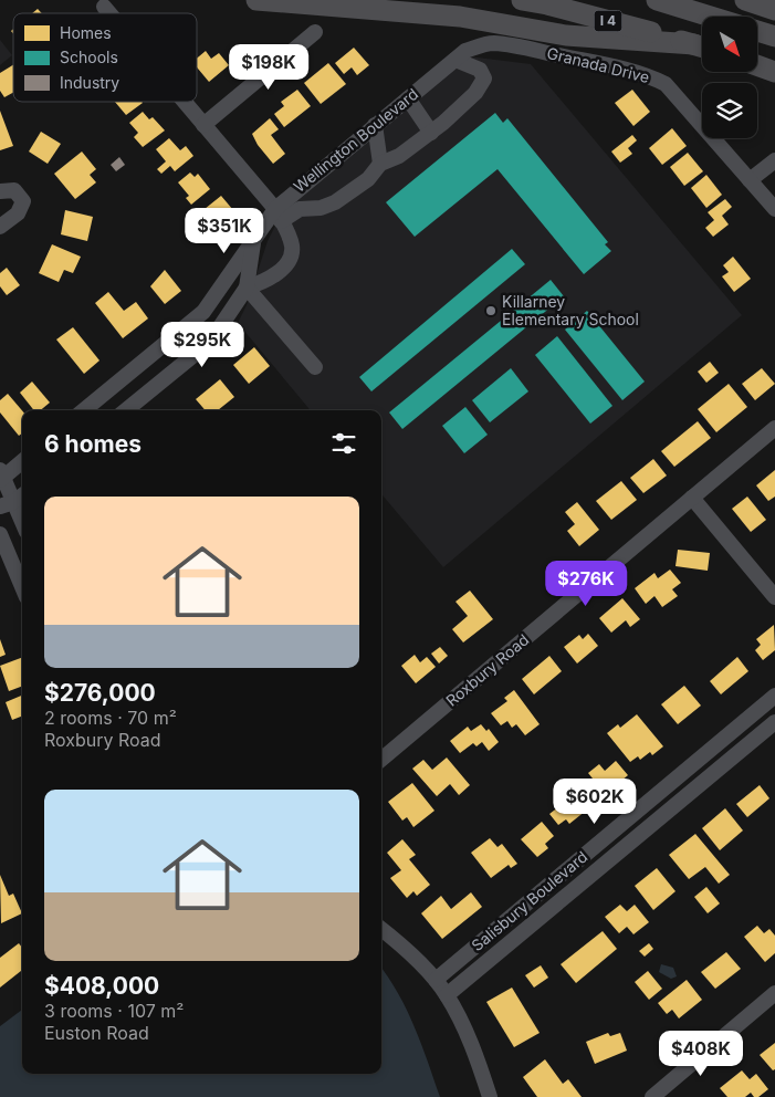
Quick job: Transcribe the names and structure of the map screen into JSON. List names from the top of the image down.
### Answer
{
  "streets": {
    "highway": ["I 4"],
    "street": [
      "Granada Drive",
      "Wellington Boulevard",
      "Roxbury Road",
      "Salisbury Boulevard"
    ]
  },
  "crossings": [
    ["Granada Drive", "Wellington Boulevard"]
  ],
  "places": ["Killarney Elementary School"],
  "legend": ["Homes", "Schools", "Industry"],
  "north": "bottom right",
  "page": {
    "price": [
      "$198K",
      "$351K",
      "$295K",
      "$276K",
      "$602K",
      "$408K"
    ],
    "heading": "6 homes",
    "list": [
      {
        "name": "$276,000",
        "note": "2 rooms · 70 m² · Roxbury Road"
      },
      {
        "name": "$408,000",
        "note": "3 rooms · 107 m² · Euston Road"
      }
    ]
  }
}
